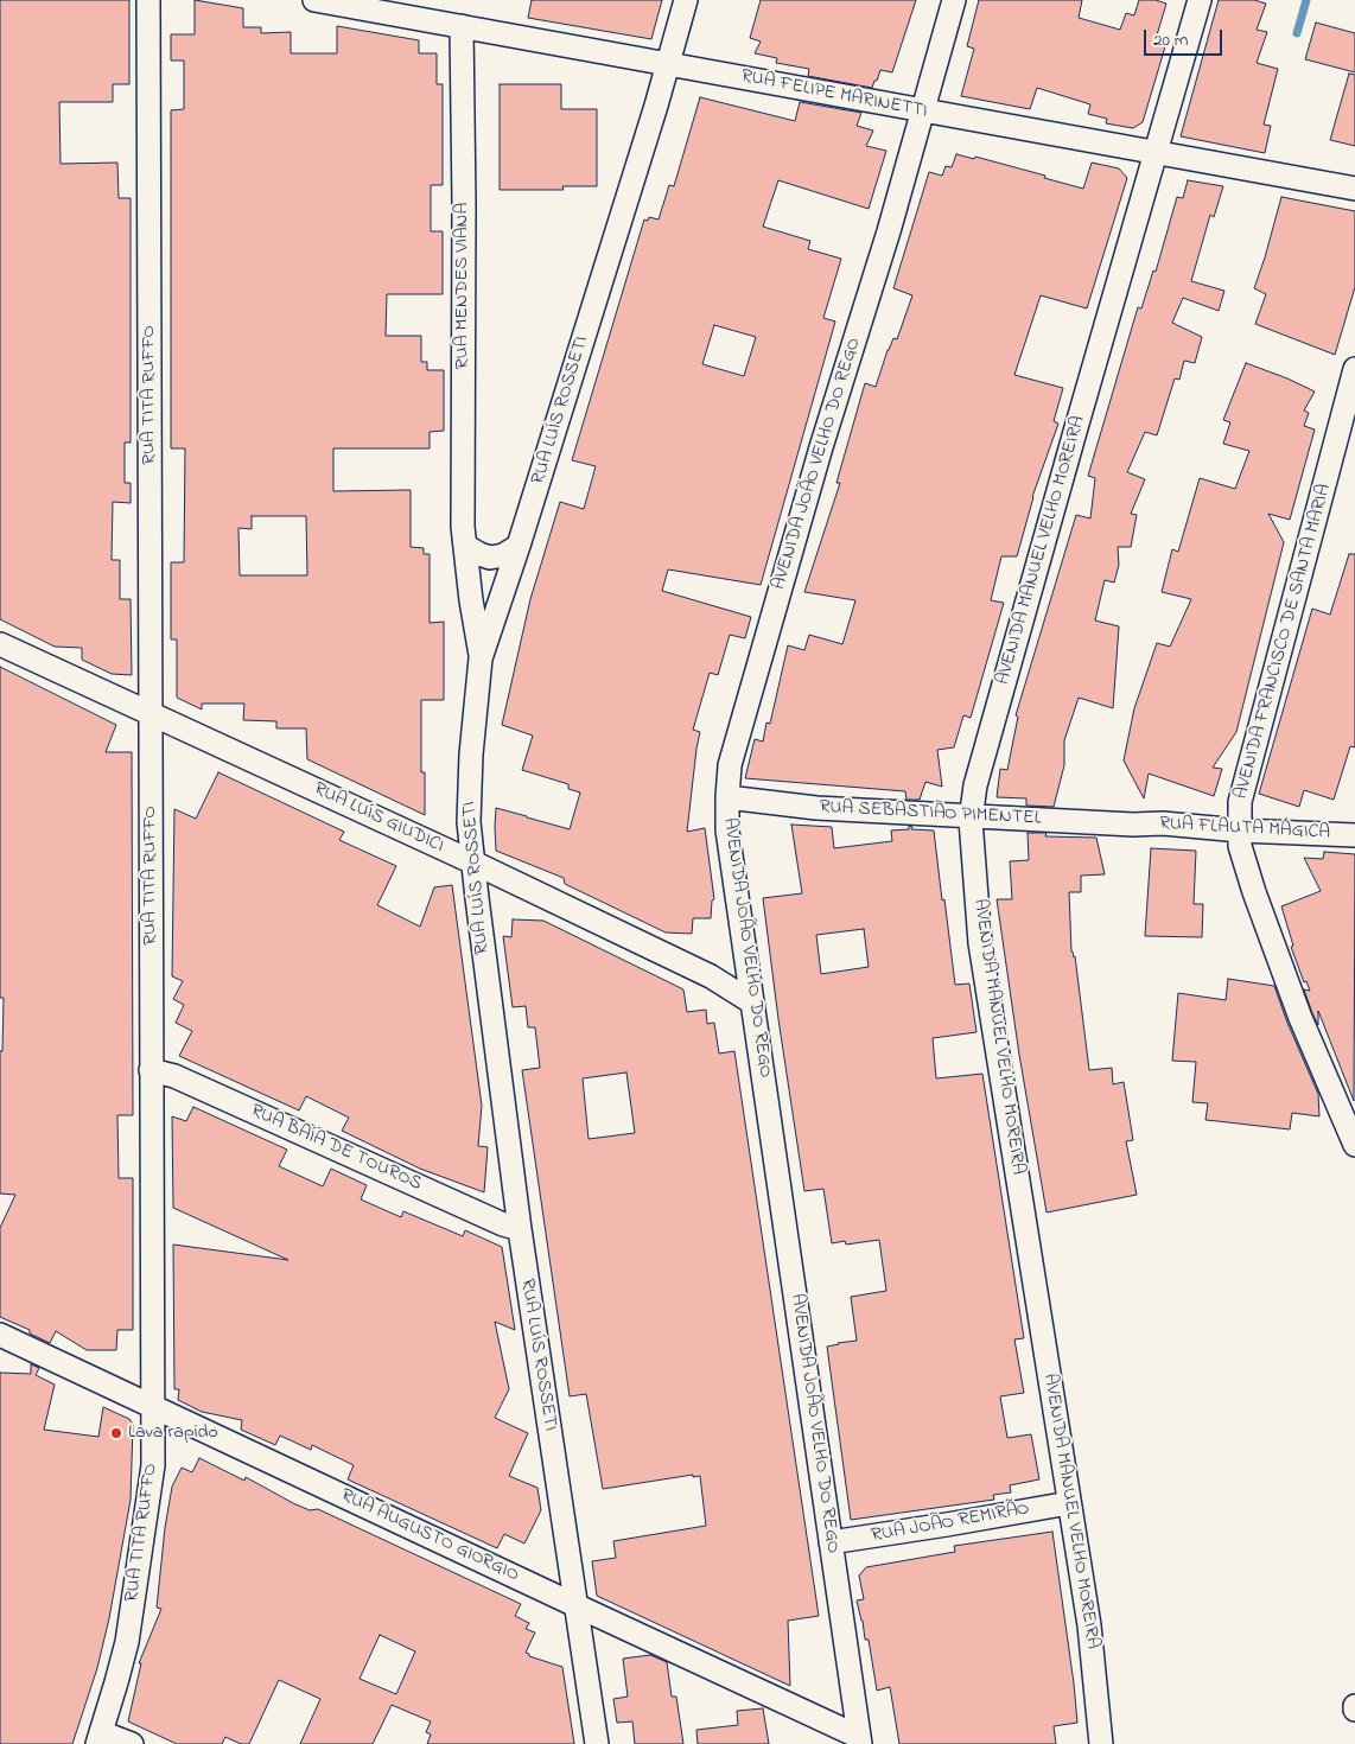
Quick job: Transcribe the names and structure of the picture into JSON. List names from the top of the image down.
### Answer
{
  "streets": {
    "street": [
      "RUA FELIPE MARINETTI",
      "RUA MENDES VIANA",
      "RUA TITA RUFFO",
      "RUA LUÍS ROSSETI",
      "AVENIDA JOÃO VELHO DO REGO",
      "AVENIDA MANUEL VELHO MOREIRA",
      "AVENIDA FRANCISCO DE SANTA MARIA",
      "RUA SEBASTIÃO PIMENTEL",
      "RUA LUÍS GIUDICI",
      "RUA FLAUTA MÁGICA",
      "RUA BAÍA DE TOUROS",
      "RUA JOÃO REMIRÃO",
      "RUA AUGUSTO GIORGIO"
    ]
  },
  "crossings": [
    ["RUA FELIPE MARINETTI", "RUA MENDES VIANA"],
    ["RUA FELIPE MARINETTI", "RUA LUÍS ROSSETI"],
    ["RUA FELIPE MARINETTI", "AVENIDA JOÃO VELHO DO REGO"],
    ["RUA FELIPE MARINETTI", "AVENIDA MANUEL VELHO MOREIRA"],
    ["RUA MENDES VIANA", "RUA LUÍS ROSSETI"],
    ["RUA TITA RUFFO", "RUA LUÍS GIUDICI"],
    ["RUA TITA RUFFO", "RUA BAÍA DE TOUROS"],
    ["RUA TITA RUFFO", "RUA AUGUSTO GIORGIO"],
    ["RUA LUÍS ROSSETI", "RUA LUÍS GIUDICI"],
    ["RUA LUÍS ROSSETI", "RUA BAÍA DE TOUROS"],
    ["RUA LUÍS ROSSETI", "RUA AUGUSTO GIORGIO"],
    ["AVENIDA JOÃO VELHO DO REGO", "RUA SEBASTIÃO PIMENTEL"],
    ["AVENIDA JOÃO VELHO DO REGO", "RUA LUÍS GIUDICI"],
    ["AVENIDA JOÃO VELHO DO REGO", "RUA JOÃO REMIRÃO"],
    ["AVENIDA JOÃO VELHO DO REGO", "RUA AUGUSTO GIORGIO"],
    ["AVENIDA MANUEL VELHO MOREIRA", "RUA SEBASTIÃO PIMENTEL"],
    ["AVENIDA MANUEL VELHO MOREIRA", "RUA JOÃO REMIRÃO"],
    ["AVENIDA FRANCISCO DE SANTA MARIA", "RUA FLAUTA MÁGICA"],
    ["RUA SEBASTIÃO PIMENTEL", "RUA FLAUTA MÁGICA"]
  ],
  "places": ["Lava rapido"],
  "scale_bar": "20 m"
}
